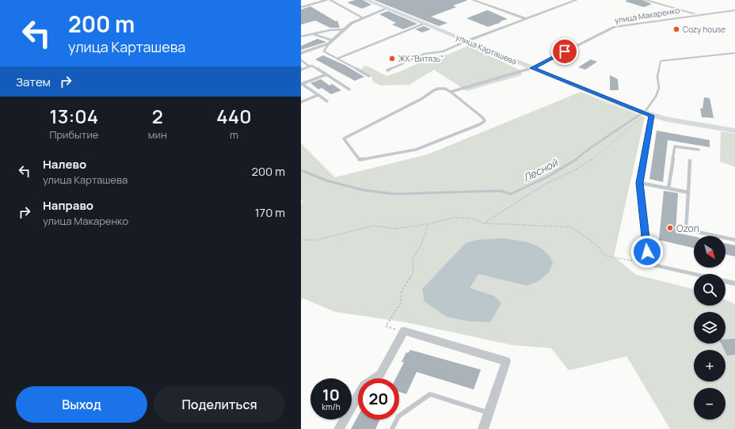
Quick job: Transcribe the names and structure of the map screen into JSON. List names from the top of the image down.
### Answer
{
  "streets": {
    "main road": ["улица Карташева"],
    "street": ["улица Макаренко"]
  },
  "crossings": [
    ["улица Макаренко", "улица Карташева"]
  ],
  "water": ["Лесной"],
  "places": ["Cozy house", "ЖК \"Витязь\"", "Ozon"],
  "north": "bottom right",
  "page": {
    "turn": ["200 m", "улица Карташева"],
    "then": "Затем",
    "eta": [
      "13:04",
      "Прибытие",
      "2",
      "мин",
      "440",
      "m"
    ],
    "list": [
      {
        "name": "Налево",
        "note": "улица Карташева",
        "value": "200 m"
      },
      {
        "name": "Направо",
        "note": "улица Макаренко",
        "value": "170 m"
      }
    ],
    "map_buttons": ["+", "−"],
    "speed": "10 km/h",
    "limit": "20",
    "buttons": ["Выход", "Поделиться"]
  }
}
